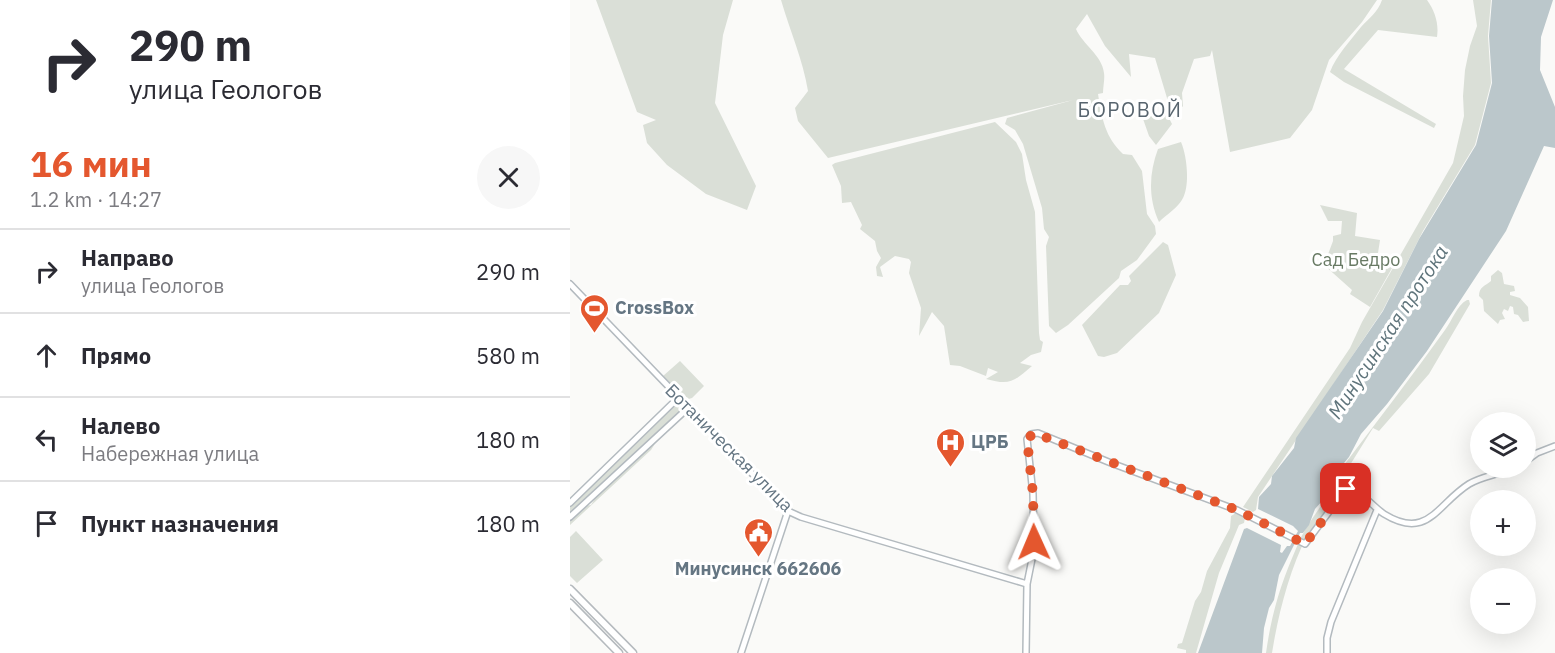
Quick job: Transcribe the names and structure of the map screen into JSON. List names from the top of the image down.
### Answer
{
  "streets": {
    "street": ["Ботаническая улица"]
  },
  "districts": ["БОРОВОЙ"],
  "water": ["Минусинская протока"],
  "parks": ["Сад Бедро"],
  "places": {
    "sports": ["CrossBox"],
    "hospital": ["ЦРБ"],
    "public building": ["Минусинск 662606"]
  },
  "page": {
    "turn": ["290 m", "улица Геологов"],
    "heading": ["16 мин", "1.2 km · 14:27"],
    "list": [
      {
        "name": "Направо",
        "note": "улица Геологов",
        "value": "290 m"
      },
      {
        "name": "Прямо",
        "value": "580 m"
      },
      {
        "name": "Налево",
        "note": "Набережная улица",
        "value": "180 m"
      },
      {
        "name": "Пункт назначения",
        "value": "180 m"
      }
    ],
    "map_buttons": ["+", "−"]
  }
}
